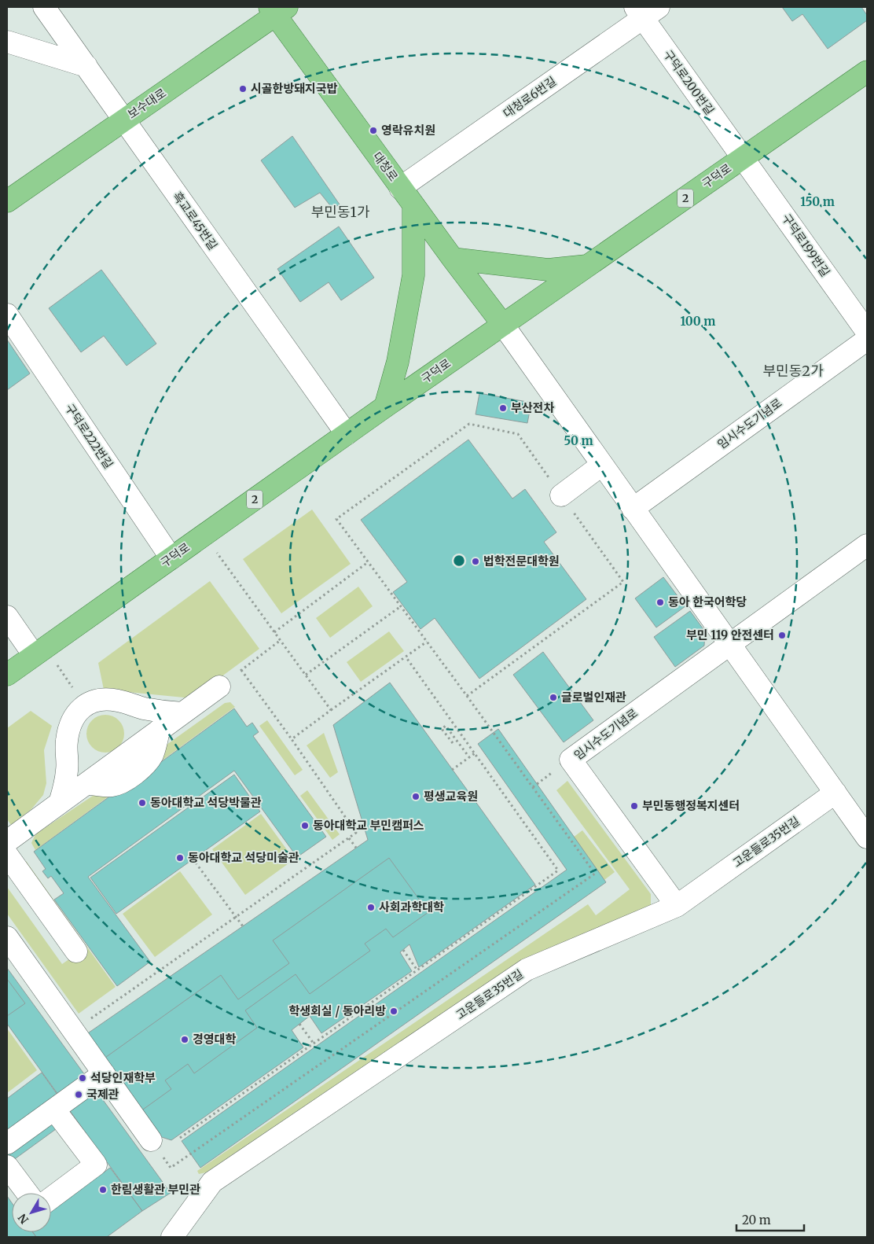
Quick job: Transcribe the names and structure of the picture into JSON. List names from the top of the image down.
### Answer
{
  "streets": {
    "main road": [
      "보수대로",
      "대청로",
      "구덕로",
      "2"
    ],
    "street": [
      "구덕로200번길",
      "대청로6번길",
      "흑교로45번길",
      "구덕로199번길",
      "임시수도기념로",
      "구덕로222번길",
      "고운들로35번길"
    ]
  },
  "crossings": [
    ["구덕로200번길", "대청로6번길"],
    ["구덕로200번길", "구덕로"],
    ["구덕로200번길", "구덕로199번길"],
    ["대청로6번길", "대청로"],
    ["보수대로", "대청로"],
    ["보수대로", "흑교로45번길"],
    ["대청로", "구덕로"],
    ["구덕로", "흑교로45번길"],
    ["구덕로", "구덕로199번길"],
    ["구덕로", "구덕로222번길"],
    ["임시수도기념로", "고운들로35번길"]
  ],
  "districts": ["부민동1가", "부민동2가"],
  "places": [
    "시골한방돼지국밥",
    "영락유치원",
    "부산전차",
    "법학전문대학원",
    "동아 한국어학당",
    "부민 119 안전센터",
    "글로벌인재관",
    "평생교육원",
    "동아대학교 석당박물관",
    "부민동행정복지센터",
    "동아대학교 부민캠퍼스",
    "동아대학교 석당미술관",
    "사회과학대학",
    "학생회실 / 동아리방",
    "경영대학",
    "석당인재학부",
    "국제관",
    "한림생활관 부민관"
  ],
  "scale_bar": "20 m",
  "north": "bottom left",
  "rings": ["150 m", "100 m", "50 m"]
}
